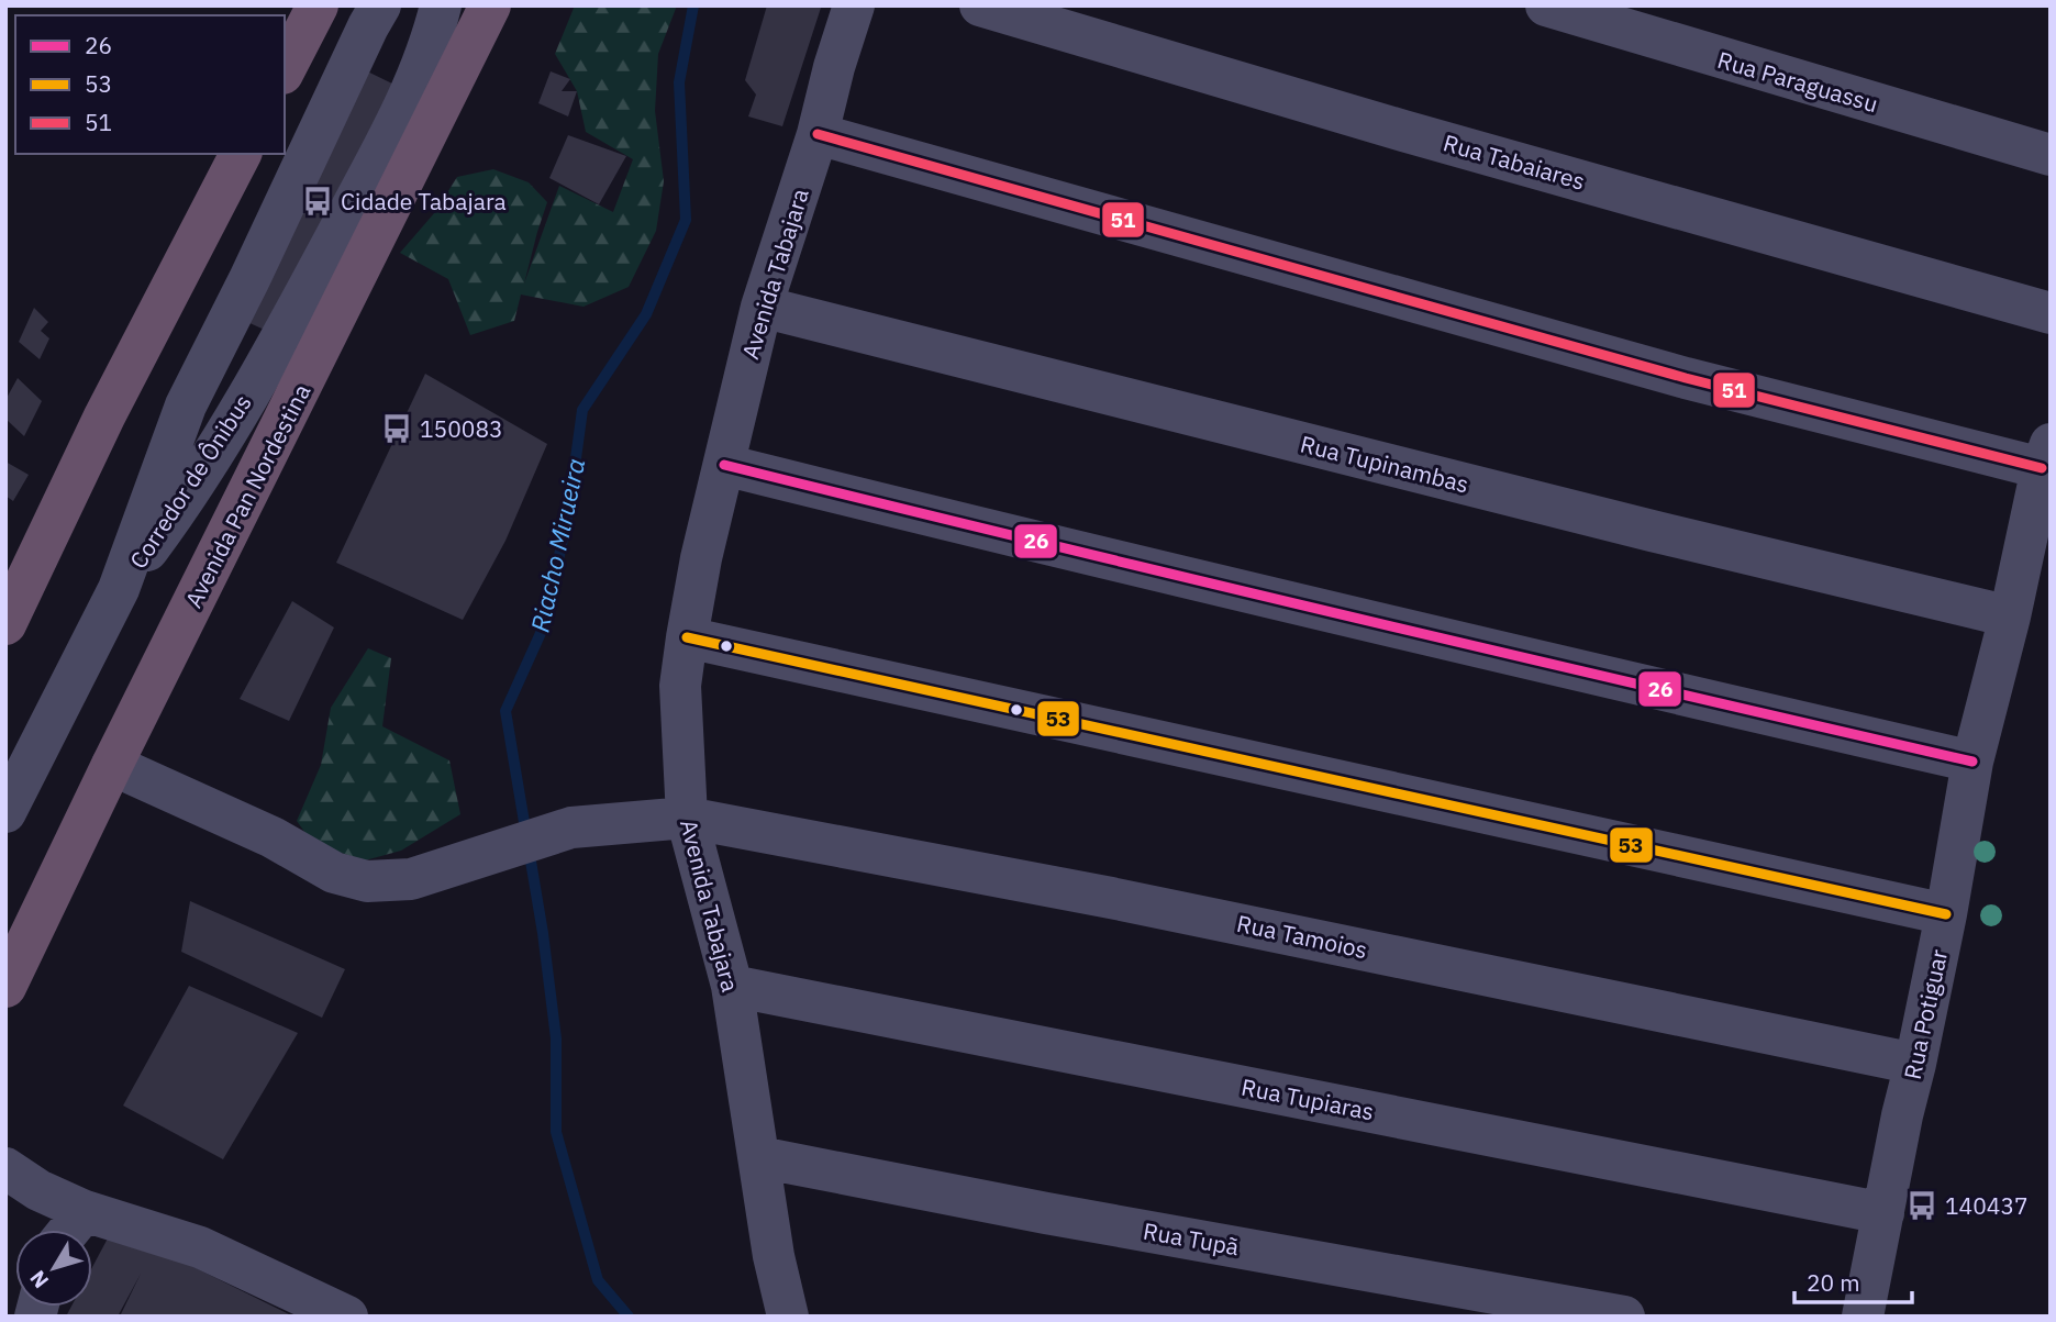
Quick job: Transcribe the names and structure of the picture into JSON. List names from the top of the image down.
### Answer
{
  "streets": {
    "highway": ["Avenida Pan Nordestina"],
    "street": [
      "Rua Paraguassu",
      "Rua Tabaiares",
      "Avenida Tabajara",
      "Rua Tupinambas",
      "Corredor de Ônibus",
      "Rua Tamoios",
      "Rua Potiguar",
      "Rua Tupiaras",
      "Rua Tupã"
    ]
  },
  "crossings": [
    ["Avenida Tabajara", "Rua Tupinambas"],
    ["Avenida Tabajara", "Rua Tamoios"],
    ["Avenida Tabajara", "Rua Tupiaras"],
    ["Avenida Tabajara", "Rua Tupã"],
    ["Rua Tupinambas", "Rua Potiguar"],
    ["Avenida Pan Nordestina", "Rua Tamoios"],
    ["Rua Tamoios", "Rua Potiguar"],
    ["Rua Potiguar", "Rua Tupiaras"]
  ],
  "water": ["Riacho Mirueira"],
  "places": {
    "bus stop": ["Cidade Tabajara", "150083", "140437"]
  },
  "lines": ["transit line 51", "transit line 26", "transit line 53"],
  "legend": ["26", "53", "51"],
  "scale_bar": "20 m",
  "north": "bottom left"
}
